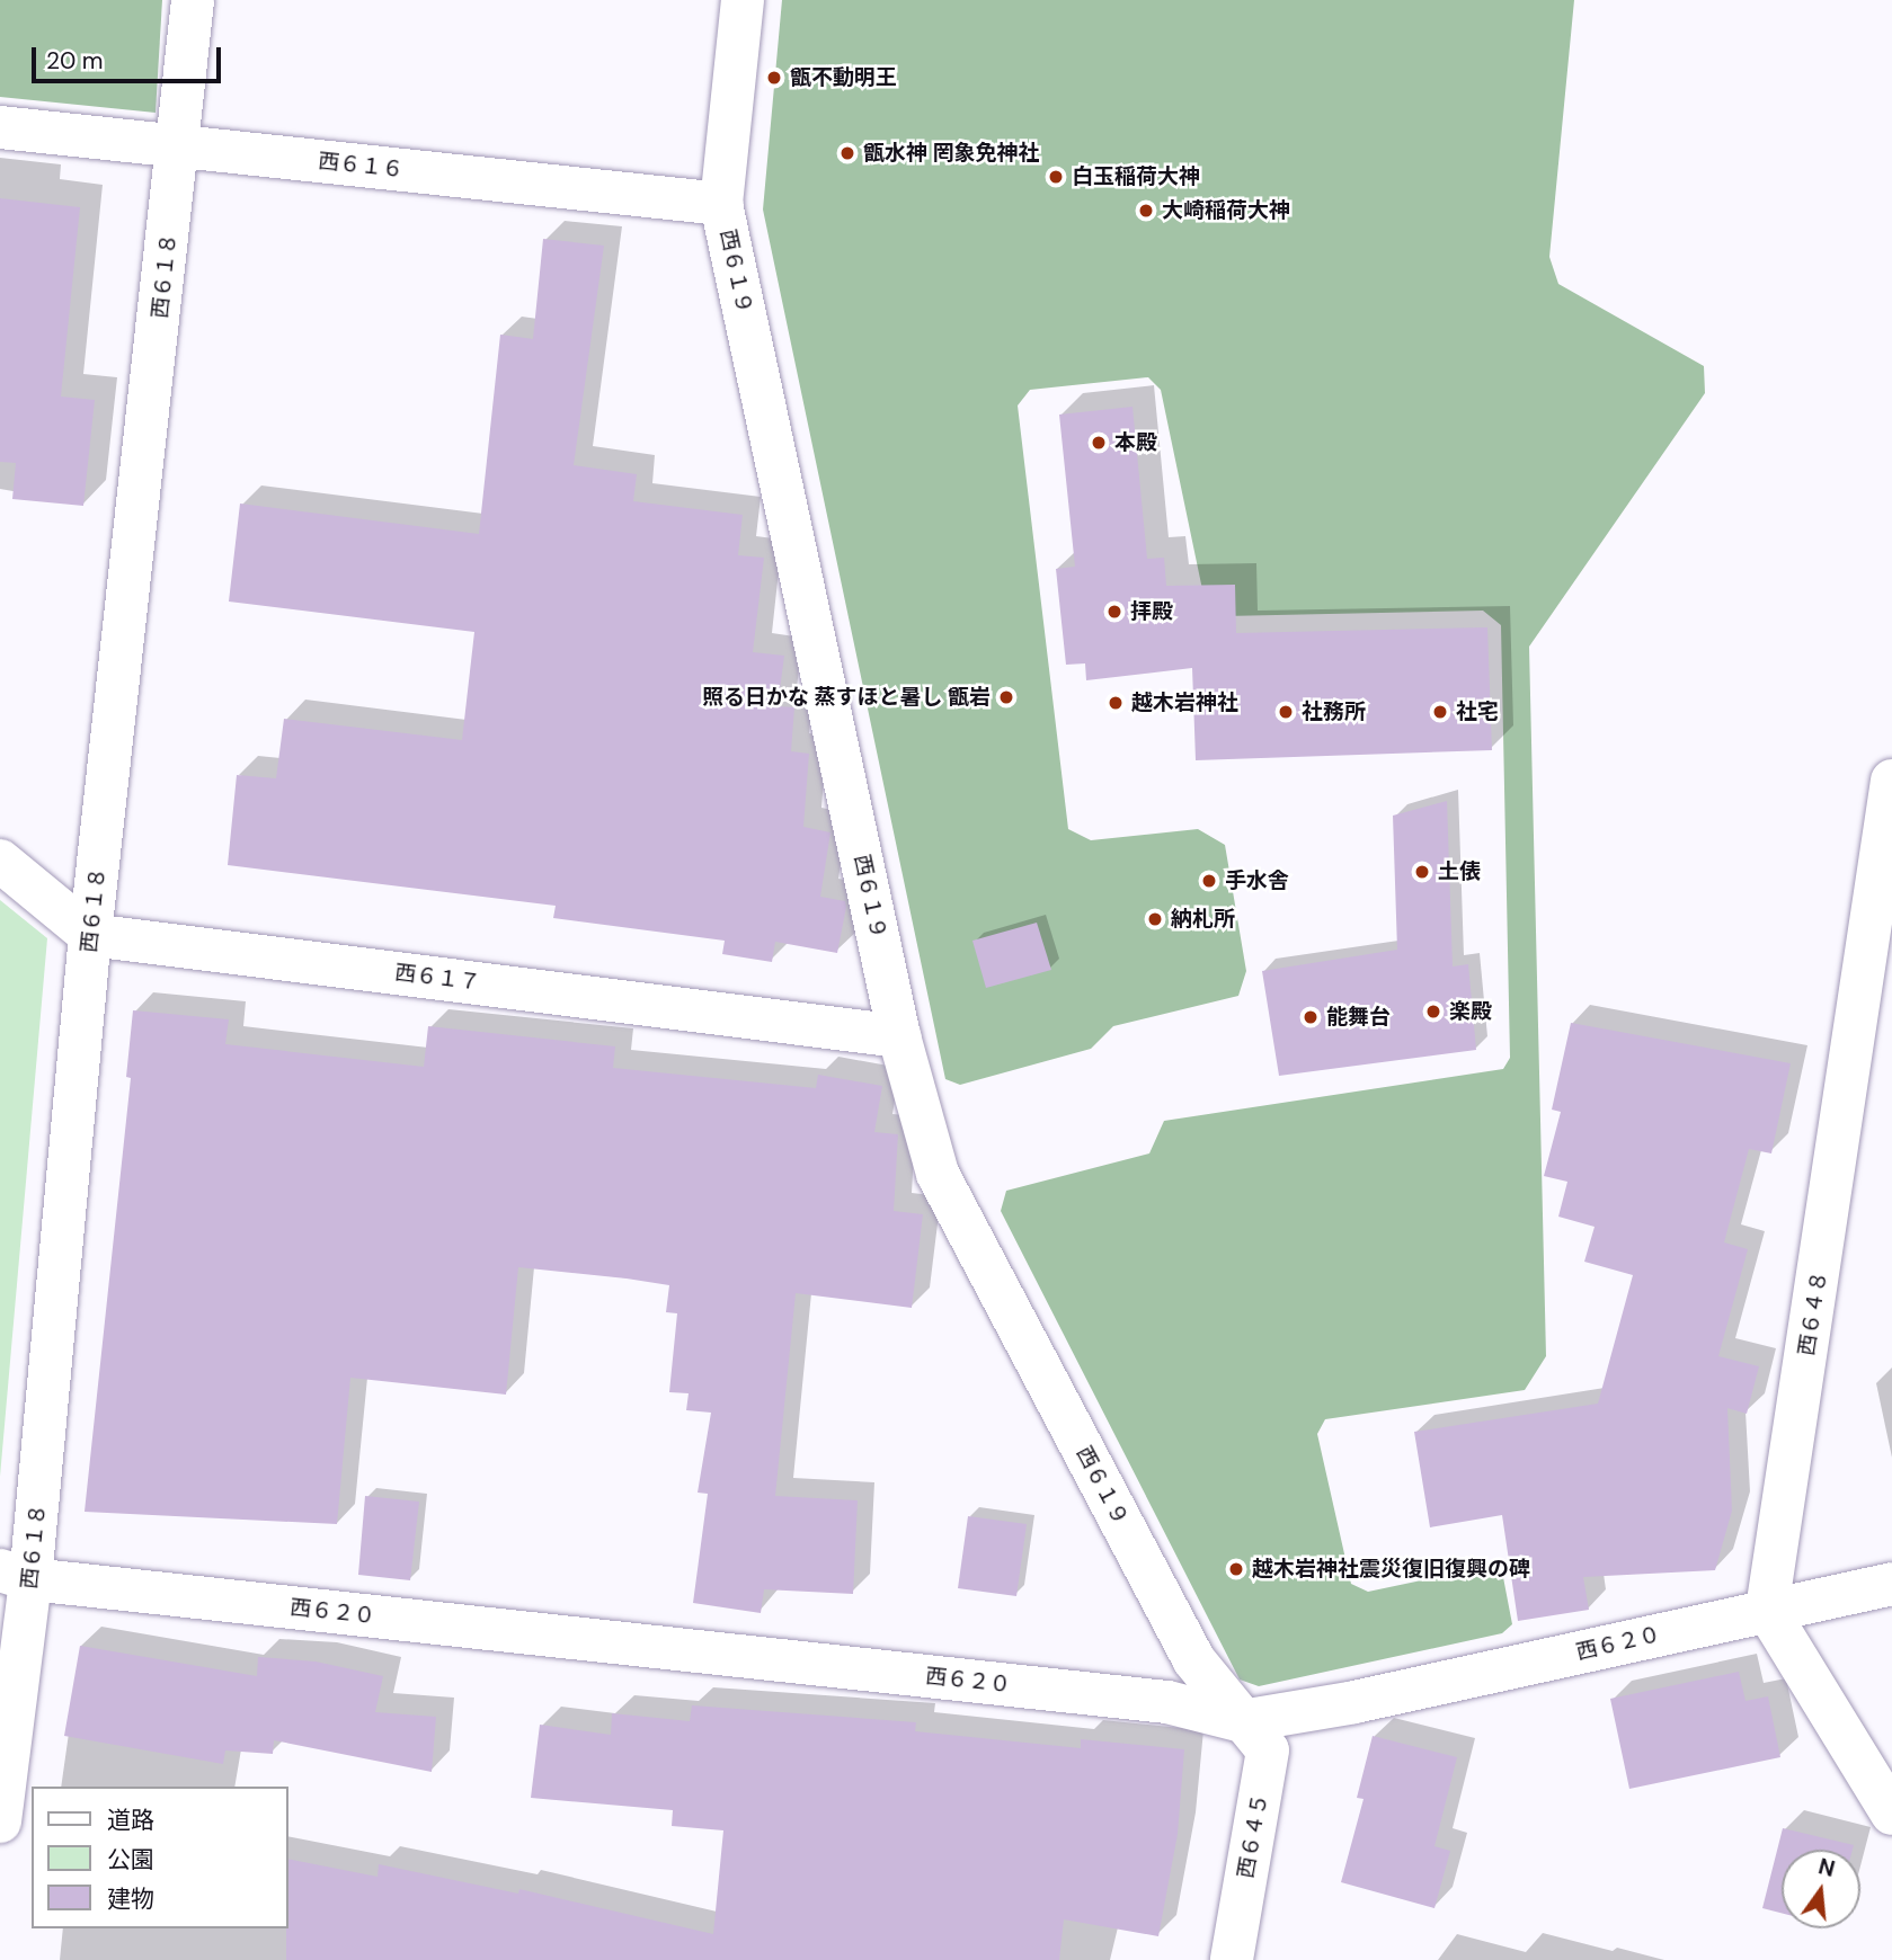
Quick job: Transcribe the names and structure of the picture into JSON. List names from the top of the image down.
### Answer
{
  "streets": {
    "street": [
      "西６１６",
      "西６１９",
      "西６１８",
      "西６１７",
      "西６４８",
      "西６２０",
      "西６４５"
    ]
  },
  "crossings": [
    ["西６１６", "西６１９"],
    ["西６１６", "西６１８"],
    ["西６１９", "西６１７"],
    ["西６１９", "西６２０"],
    ["西６１９", "西６４５"],
    ["西６１８", "西６１７"],
    ["西６１８", "西６２０"],
    ["西６４８", "西６２０"],
    ["西６２０", "西６４５"]
  ],
  "places": [
    "甑不動明王",
    "甑水神 罔象免神社",
    "白玉稲荷大神",
    "大崎稲荷大神",
    "本殿",
    "拝殿",
    "照る日かな 蒸すほと暑し 甑岩",
    "越木岩神社",
    "社務所",
    "社宅",
    "土俵",
    "手水舎",
    "納札所",
    "楽殿",
    "能舞台",
    "越木岩神社震災復旧復興の碑"
  ],
  "legend": ["道路", "公園", "建物"],
  "scale_bar": "20 m",
  "north": "top"
}
